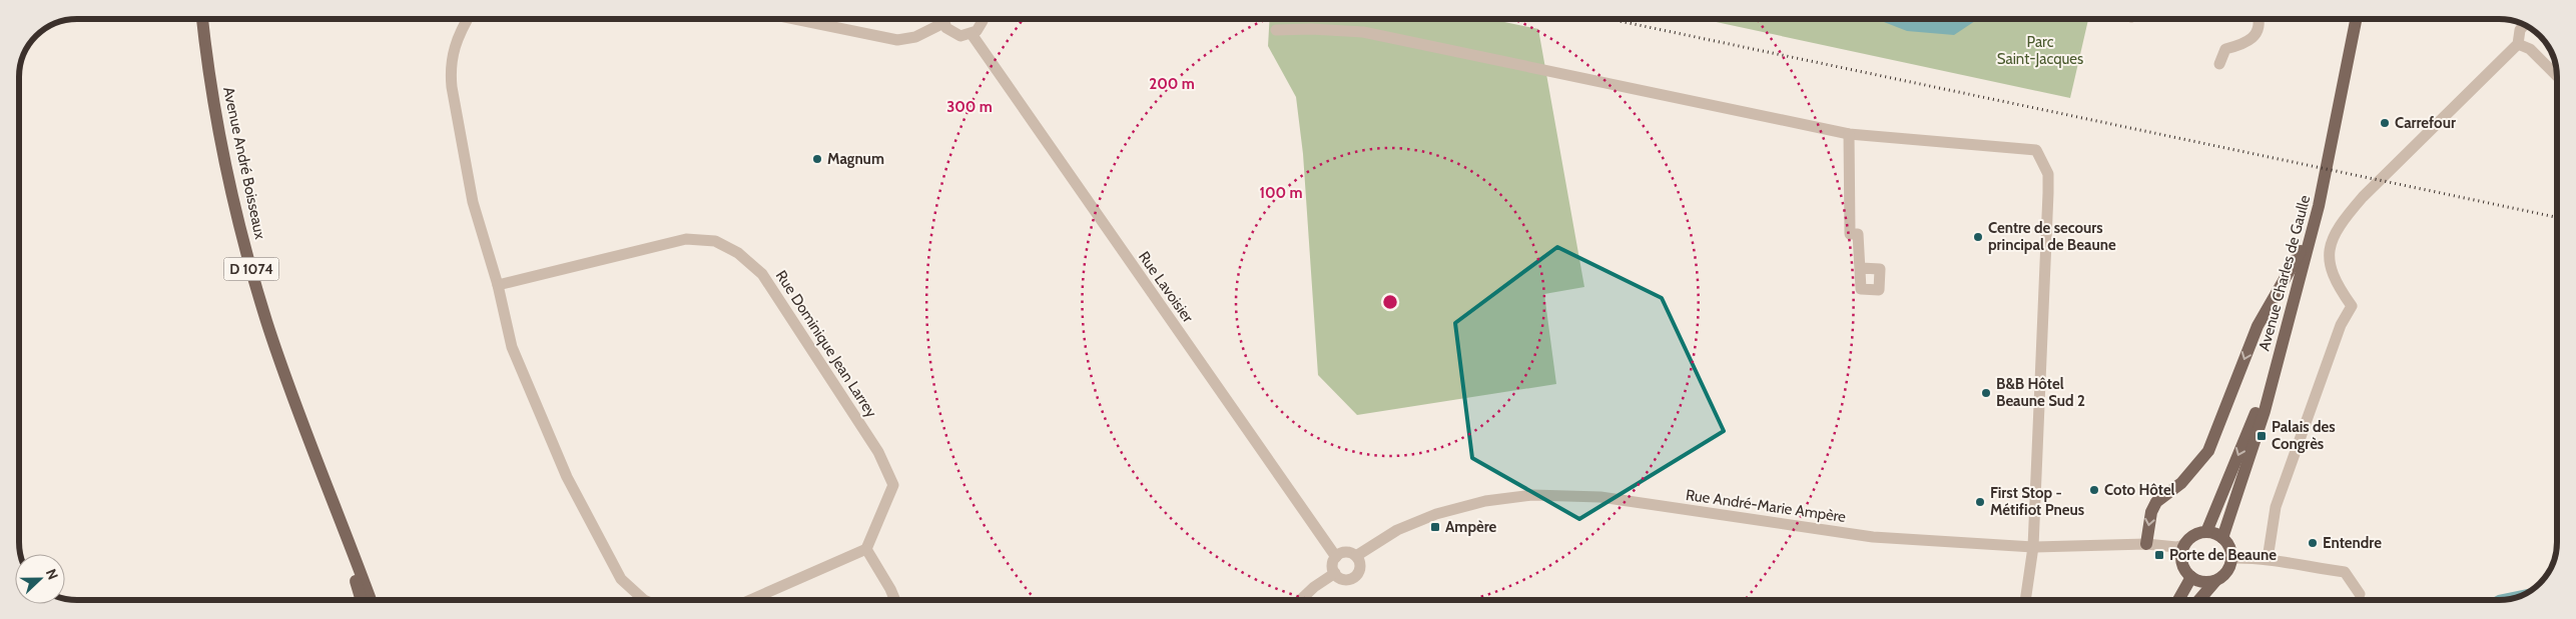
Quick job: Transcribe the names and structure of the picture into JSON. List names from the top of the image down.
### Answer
{
  "streets": {
    "main road": ["Avenue André Boisseaux", "D 1074", "Avenue Charles de Gaulle"],
    "street": ["Rue Lavoisier", "Rue Dominique Jean Larrey", "Rue André-Marie Ampère"]
  },
  "crossings": [
    ["Avenue Charles de Gaulle", "Rue André-Marie Ampère"],
    ["Rue Lavoisier", "Rue André-Marie Ampère"]
  ],
  "parks": ["Parc Saint-Jacques"],
  "places": {
    "other": [
      "Carrefour",
      "Magnum",
      "Centre de secours principal de Beaune",
      "B&B Hôtel Beaune Sud 2",
      "Coto Hôtel",
      "First Stop - Métifiot Pneus",
      "Entendre"
    ],
    "transit": ["Palais des Congrès", "Ampère", "Porte de Beaune"]
  },
  "north": "right",
  "rings": ["200 m", "300 m", "100 m"]
}
